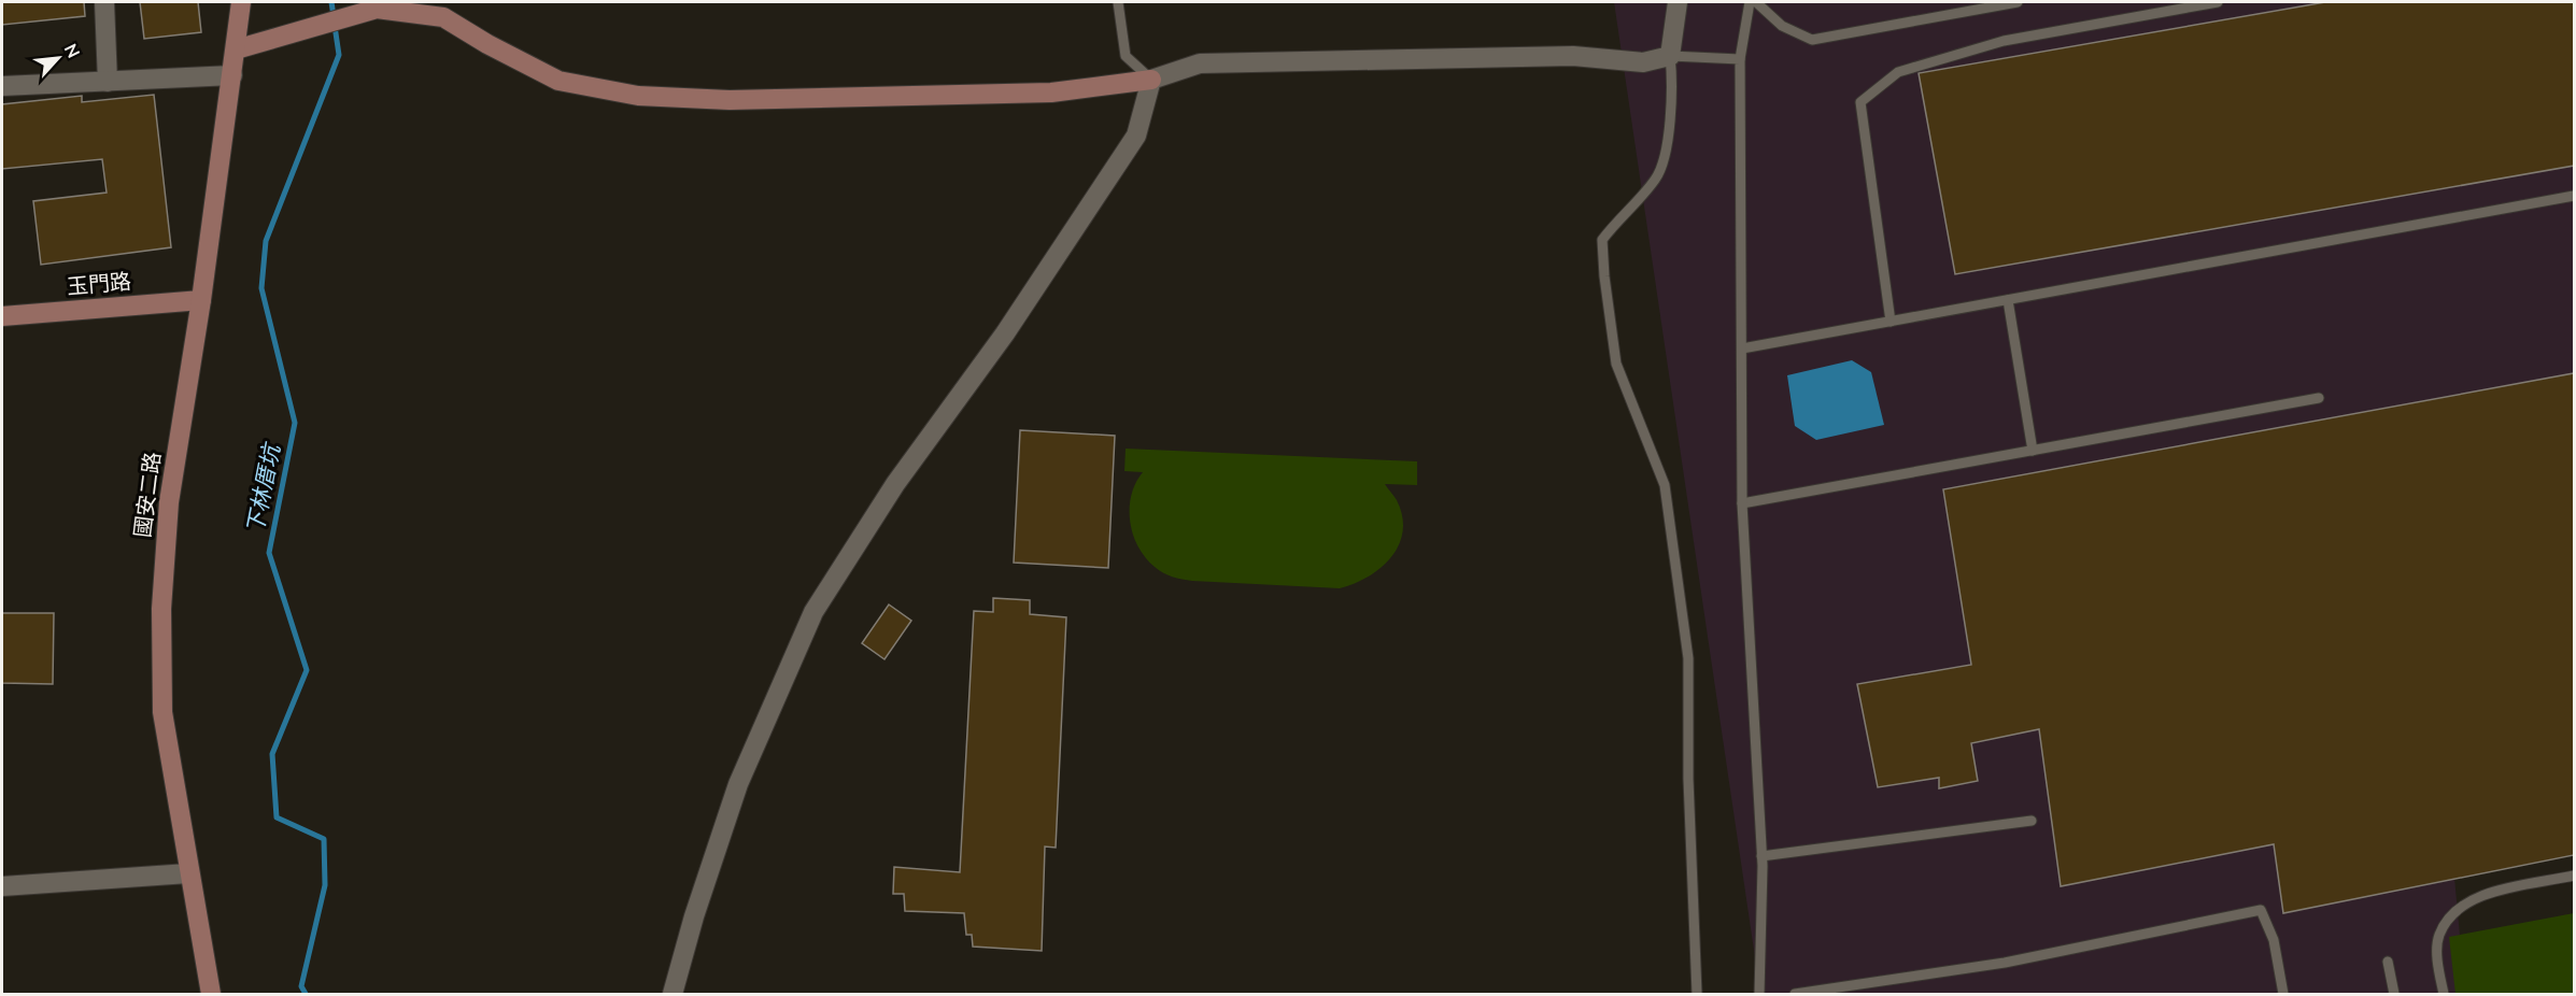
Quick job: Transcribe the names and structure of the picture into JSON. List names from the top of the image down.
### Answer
{
  "streets": {
    "street": ["玉門路", "國安二路"]
  },
  "crossings": [
    ["玉門路", "國安二路"]
  ],
  "water": ["下林厝坑"],
  "north": "top right"
}
